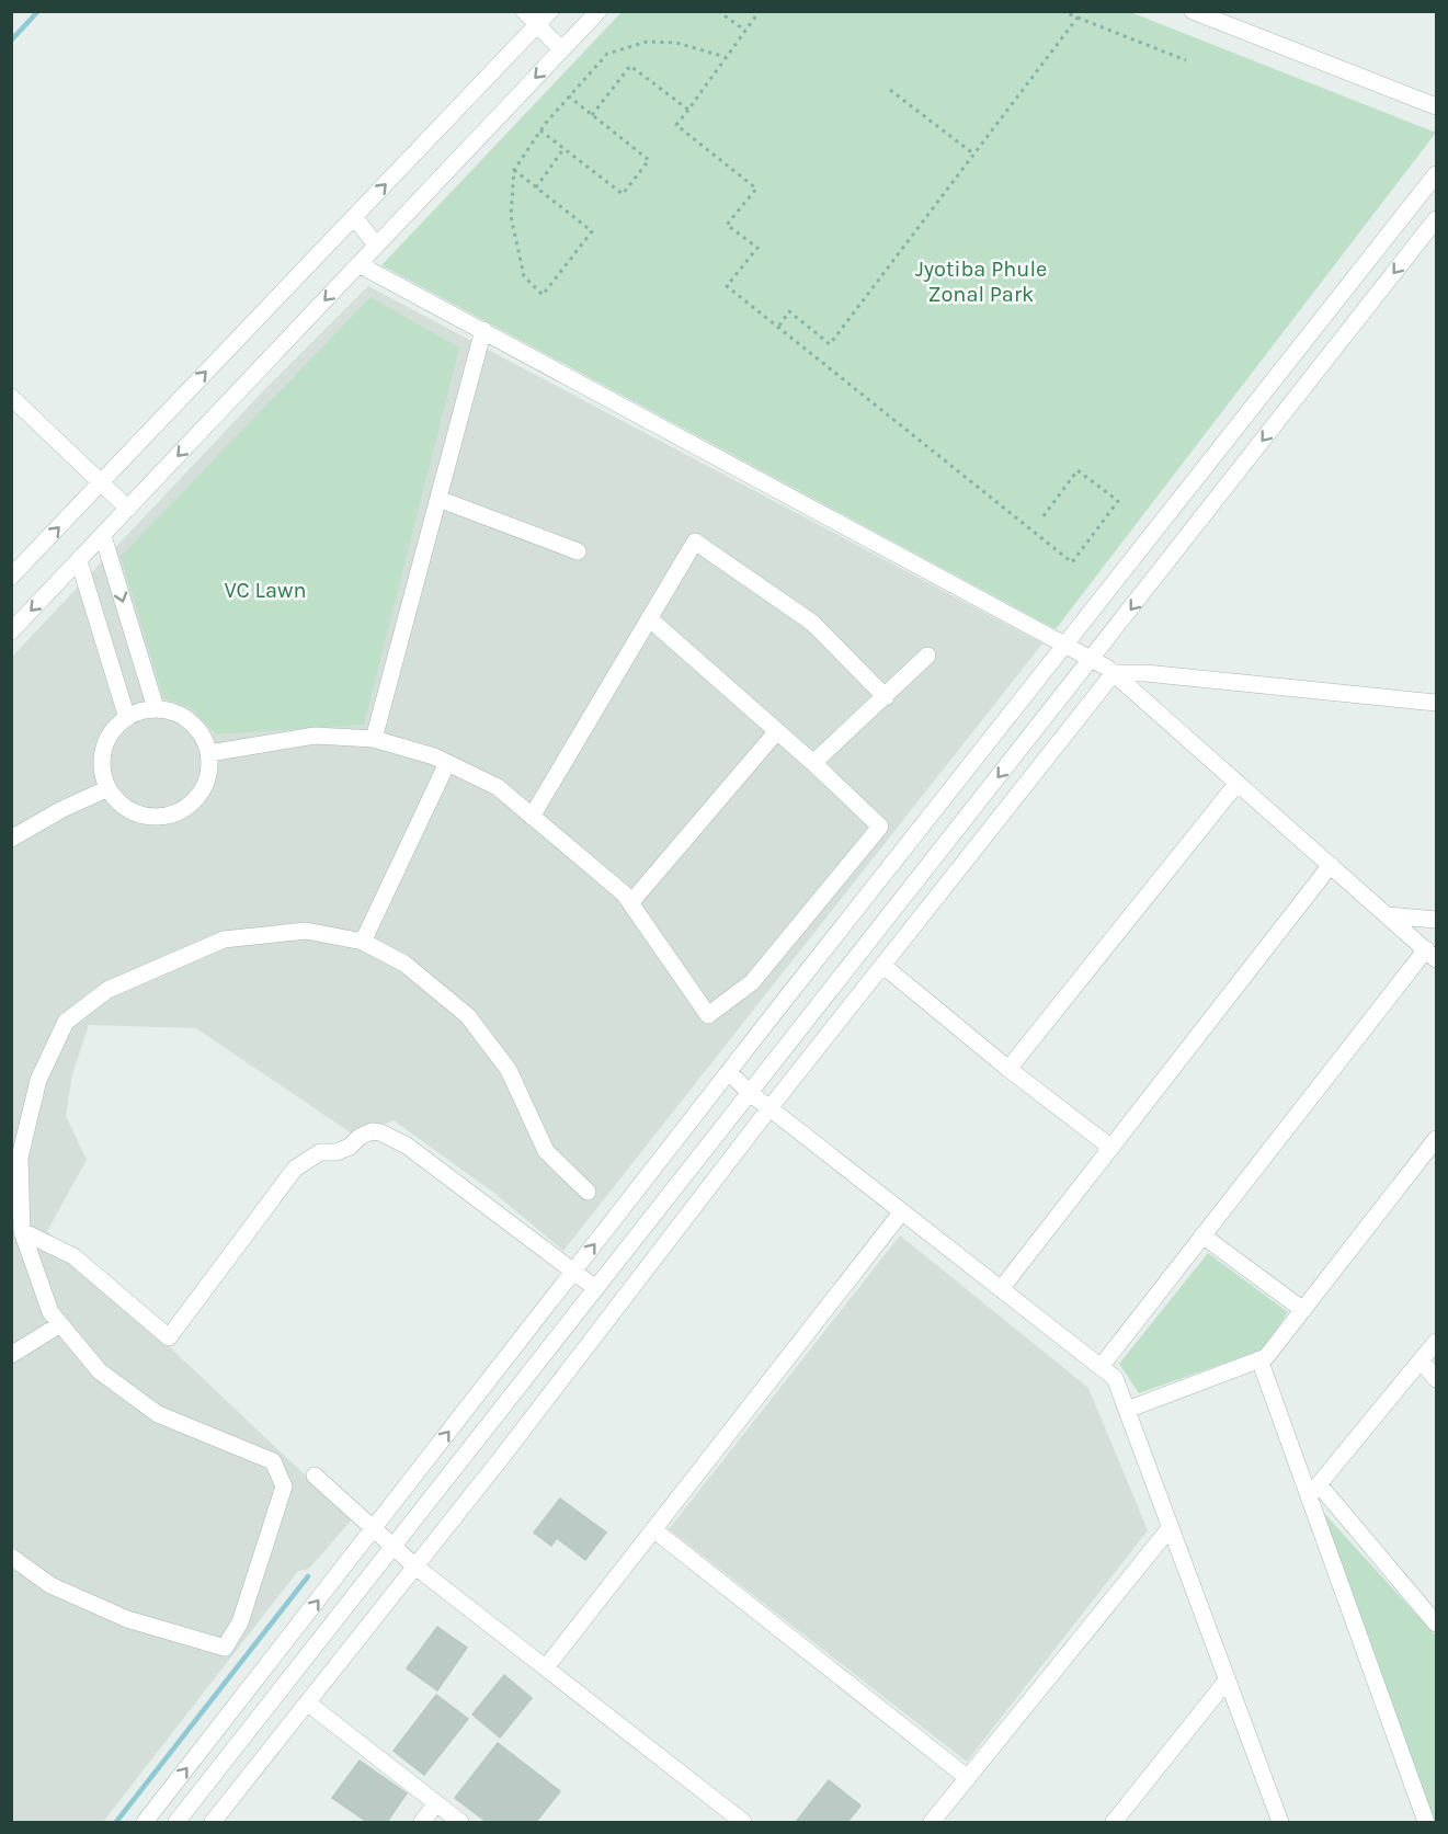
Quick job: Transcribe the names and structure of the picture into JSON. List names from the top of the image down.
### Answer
{
  "parks": ["Jyotiba Phule Zonal Park", "VC Lawn"]
}
